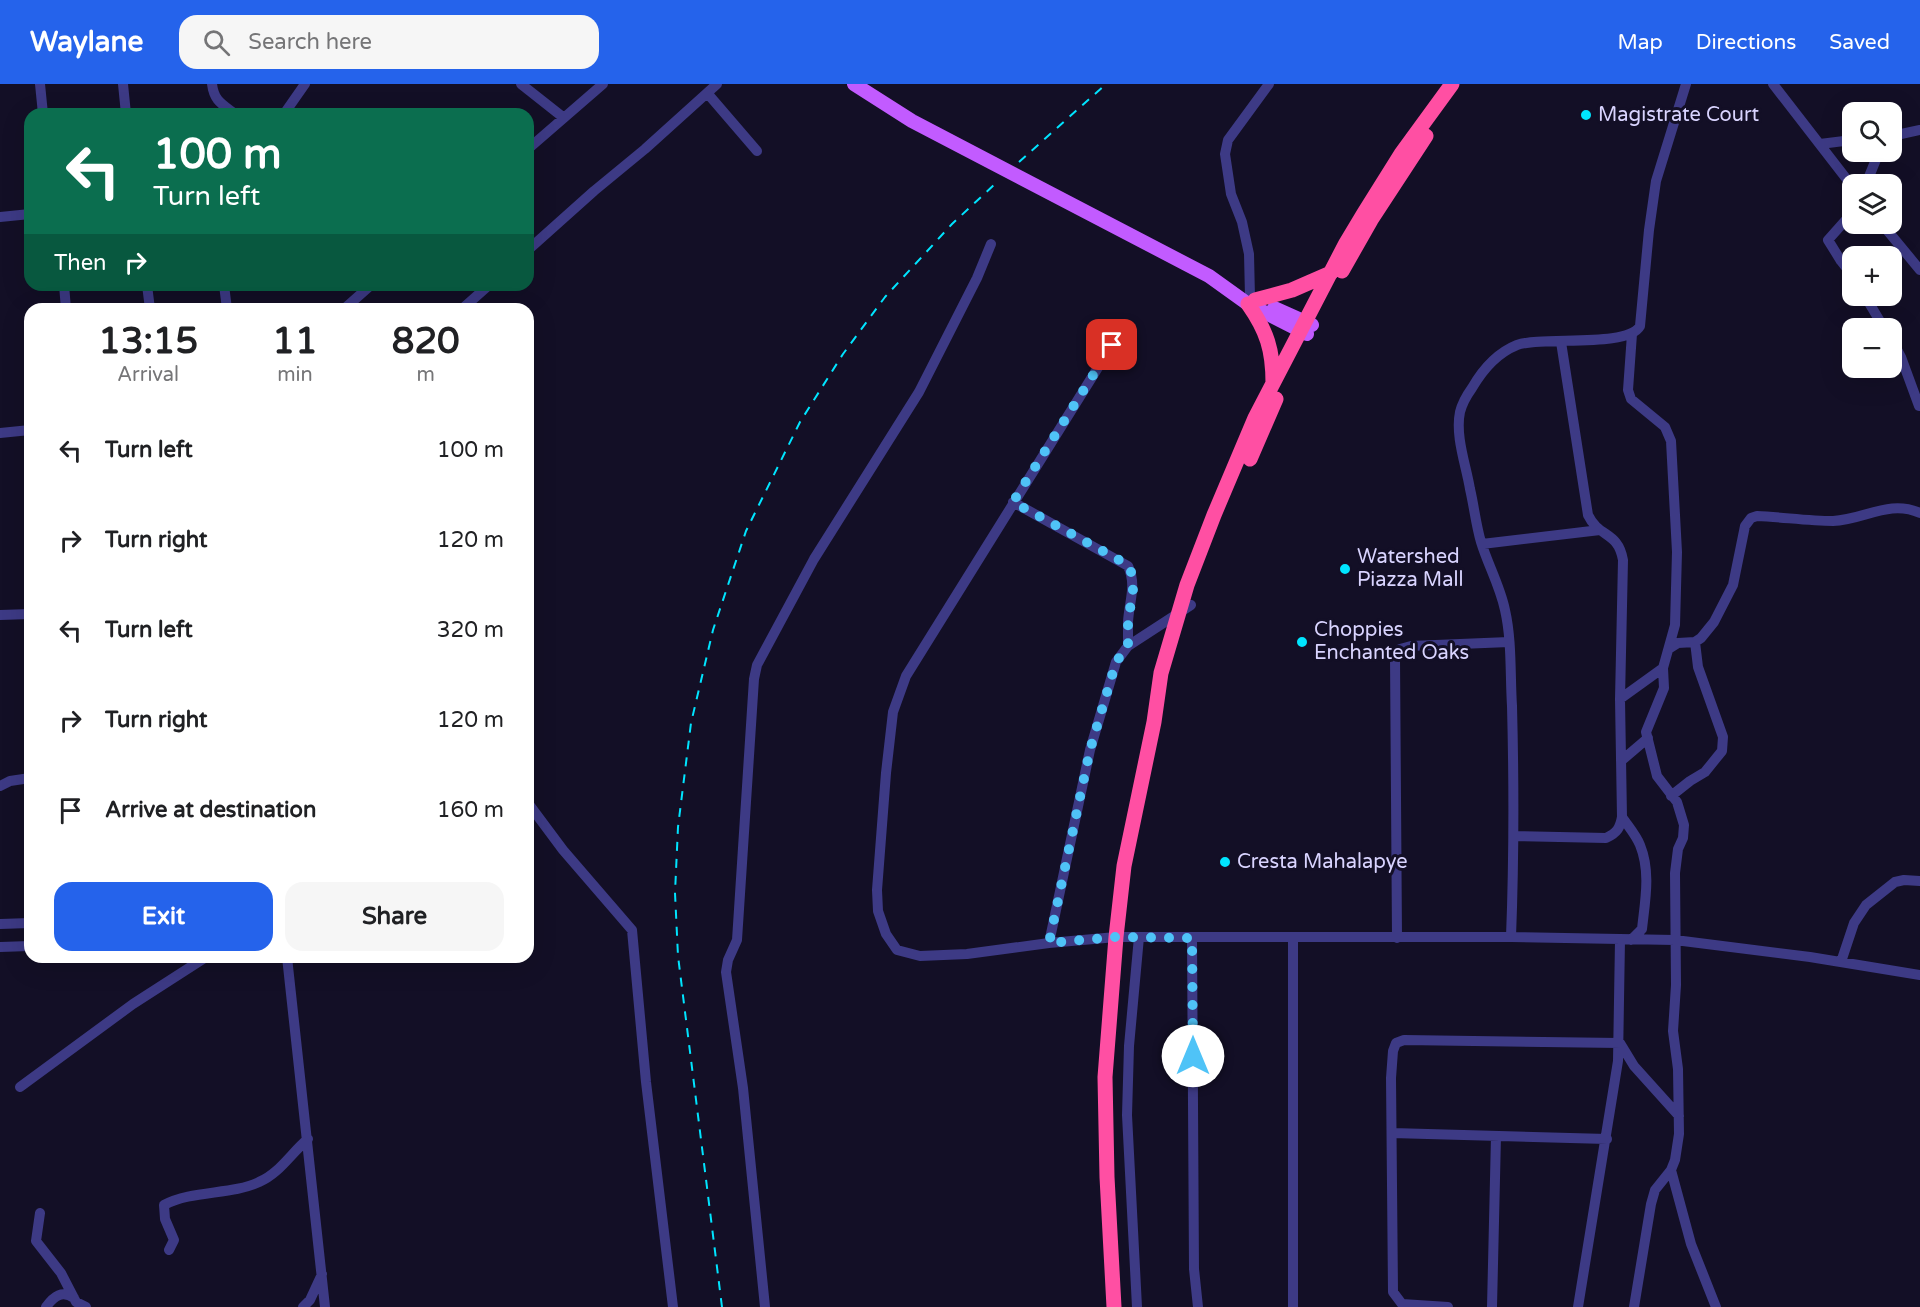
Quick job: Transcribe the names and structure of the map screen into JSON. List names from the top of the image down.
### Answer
{
  "places": [
    "Magistrate Court",
    "Watershed Piazza Mall",
    "Choppies Enchanted Oaks",
    "Cresta Mahalapye"
  ],
  "page": {
    "header": "Waylane",
    "search": "Search here",
    "nav": ["Map", "Directions", "Saved"],
    "map_buttons": ["+", "−"],
    "turn": ["100 m", "Turn left"],
    "then": "Then",
    "eta": [
      "13:15",
      "Arrival",
      "11",
      "min",
      "820",
      "m"
    ],
    "list": [
      {
        "name": "Turn left",
        "value": "100 m"
      },
      {
        "name": "Turn right",
        "value": "120 m"
      },
      {
        "name": "Turn left",
        "value": "320 m"
      },
      {
        "name": "Turn right",
        "value": "120 m"
      },
      {
        "name": "Arrive at destination",
        "value": "160 m"
      }
    ],
    "buttons": ["Exit", "Share"]
  }
}
